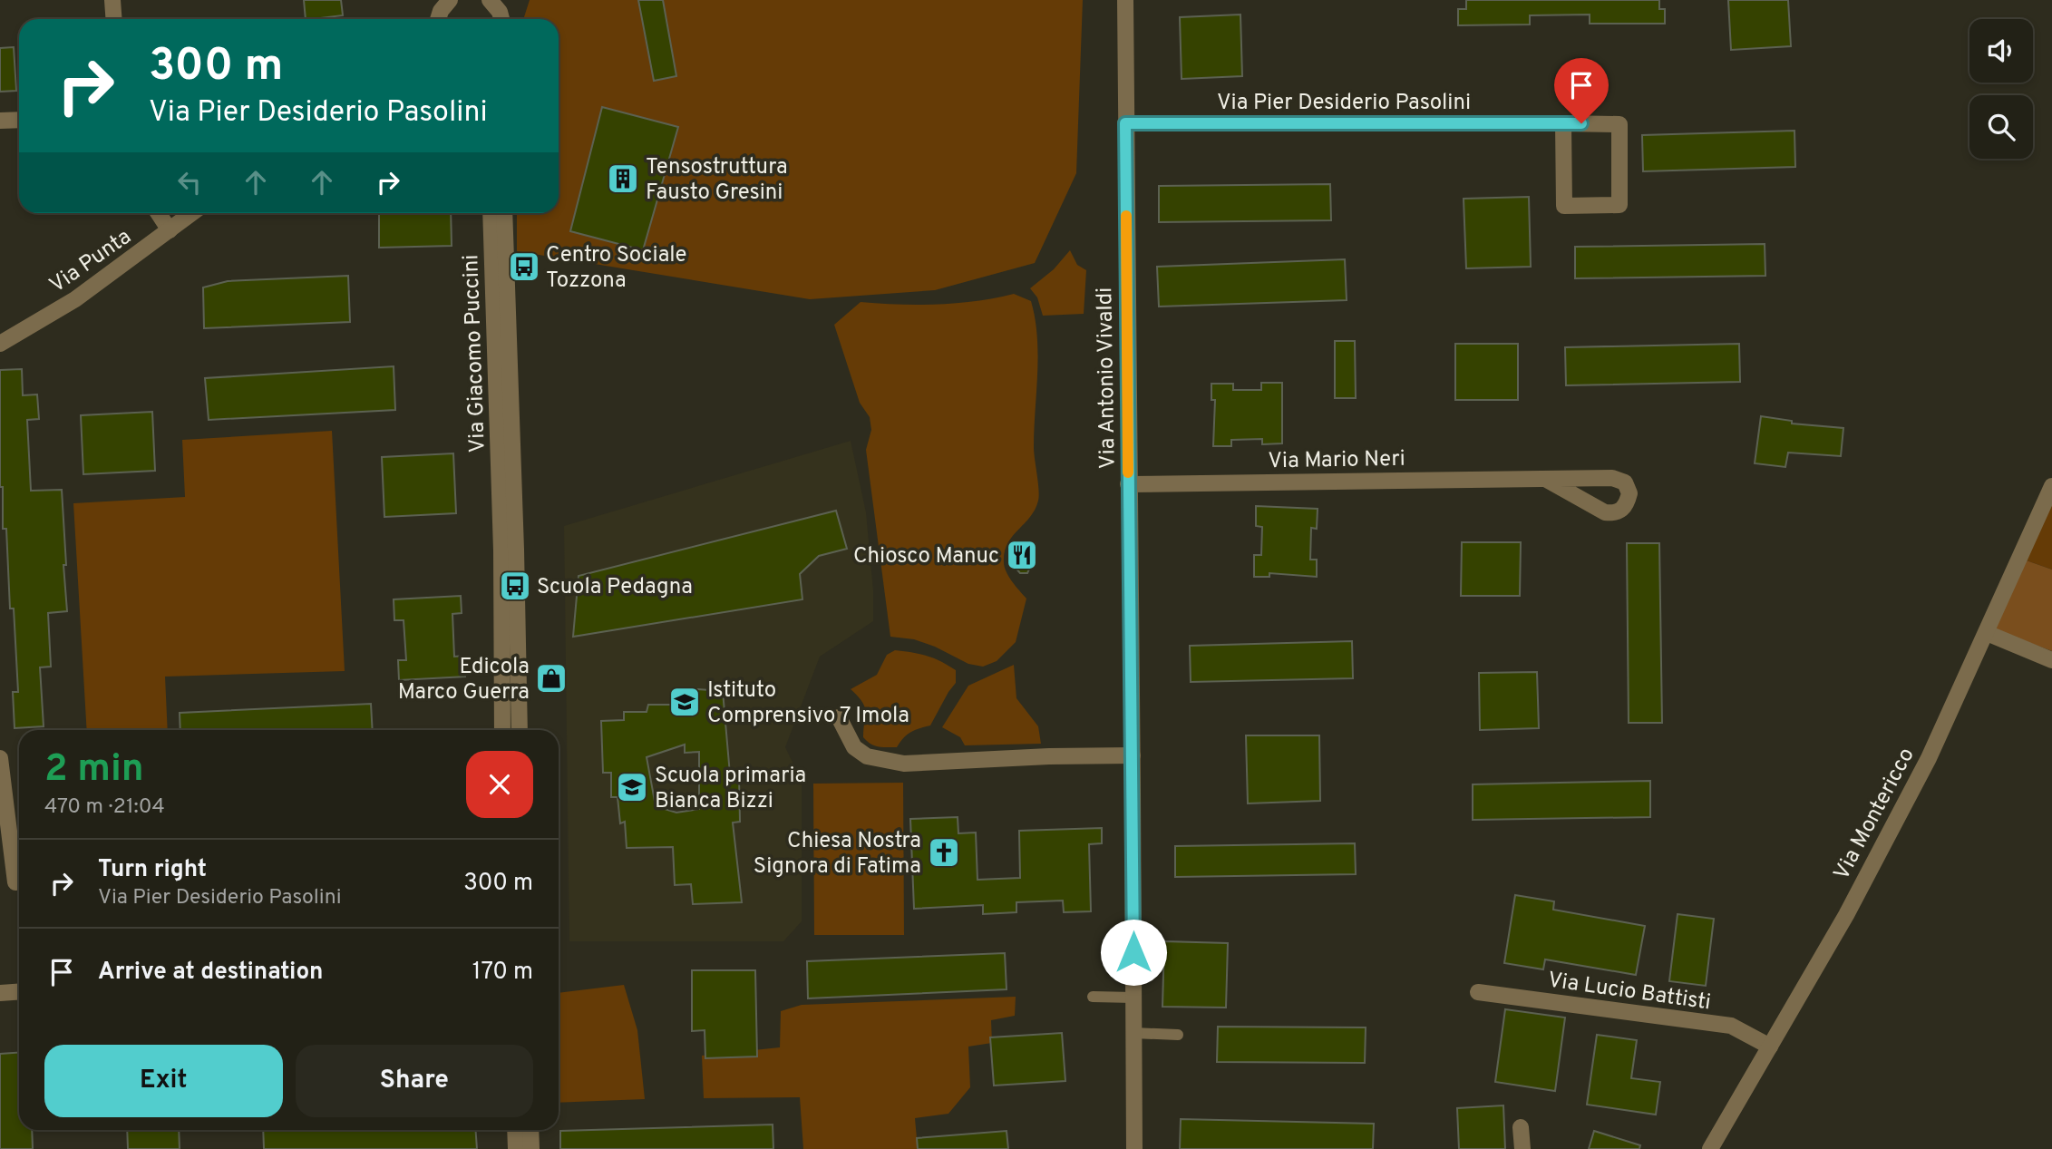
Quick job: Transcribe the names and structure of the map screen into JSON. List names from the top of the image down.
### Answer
{
  "streets": {
    "street": [
      "Via Pier Desiderio Pasolini",
      "Via Punta",
      "Via Giacomo Puccini",
      "Via Antonio Vivaldi",
      "Via Mario Neri",
      "Via Montericco",
      "Via Lucio Battisti"
    ]
  },
  "crossings": [
    ["Via Pier Desiderio Pasolini", "Via Antonio Vivaldi"],
    ["Via Antonio Vivaldi", "Via Mario Neri"],
    ["Via Montericco", "Via Lucio Battisti"]
  ],
  "places": {
    "building": ["Tensostruttura Fausto Gresini"],
    "bus stop": ["Centro Sociale Tozzona", "Scuola Pedagna"],
    "restaurant": ["Chiosco Manuc"],
    "shop": ["Edicola Marco Guerra"],
    "school or university": ["Istituto Comprensivo 7 Imola", "Scuola primaria Bianca Bizzi"],
    "church": ["Chiesa Nostra Signora di Fatima"]
  },
  "page": {
    "turn": ["300 m", "Via Pier Desiderio Pasolini"],
    "heading": ["2 min", "470 m · 21:04"],
    "list": [
      {
        "name": "Turn right",
        "note": "Via Pier Desiderio Pasolini",
        "value": "300 m"
      },
      {
        "name": "Arrive at destination",
        "value": "170 m"
      }
    ],
    "buttons": ["Exit", "Share"]
  }
}
